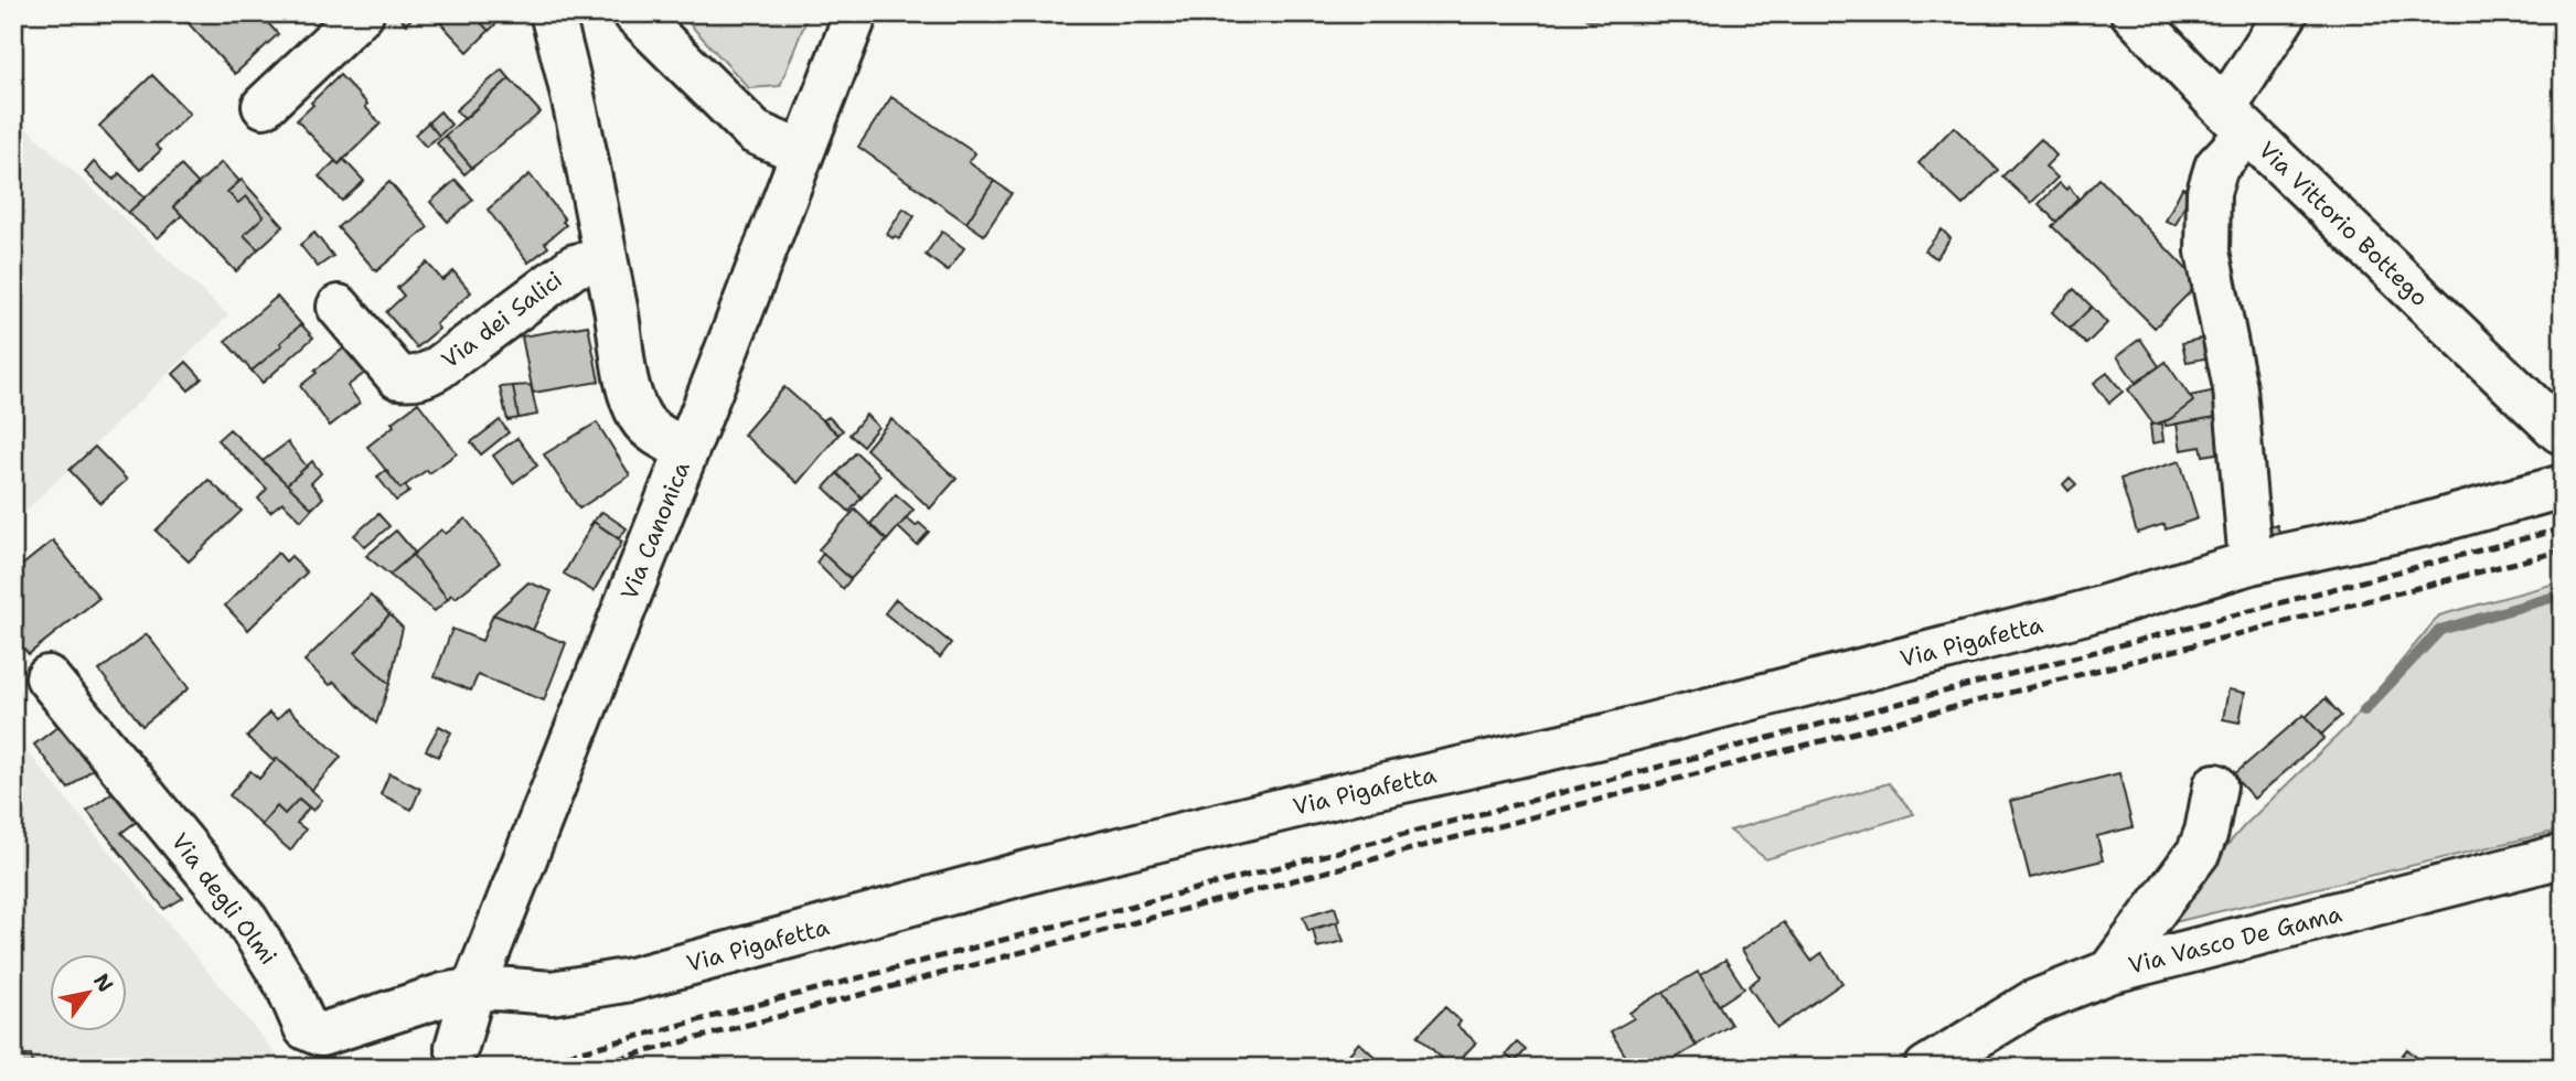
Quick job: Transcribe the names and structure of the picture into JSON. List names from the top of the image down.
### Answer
{
  "streets": {
    "street": [
      "Via Vittorio Bottego",
      "Via dei Salici",
      "Via Canonica",
      "Via Pigafetta",
      "Via degli Olmi",
      "Via Vasco De Gama"
    ]
  },
  "crossings": [
    ["Via Canonica", "Via Pigafetta"],
    ["Via Canonica", "Via degli Olmi"],
    ["Via Pigafetta", "Via degli Olmi"]
  ],
  "north": "top right"
}
